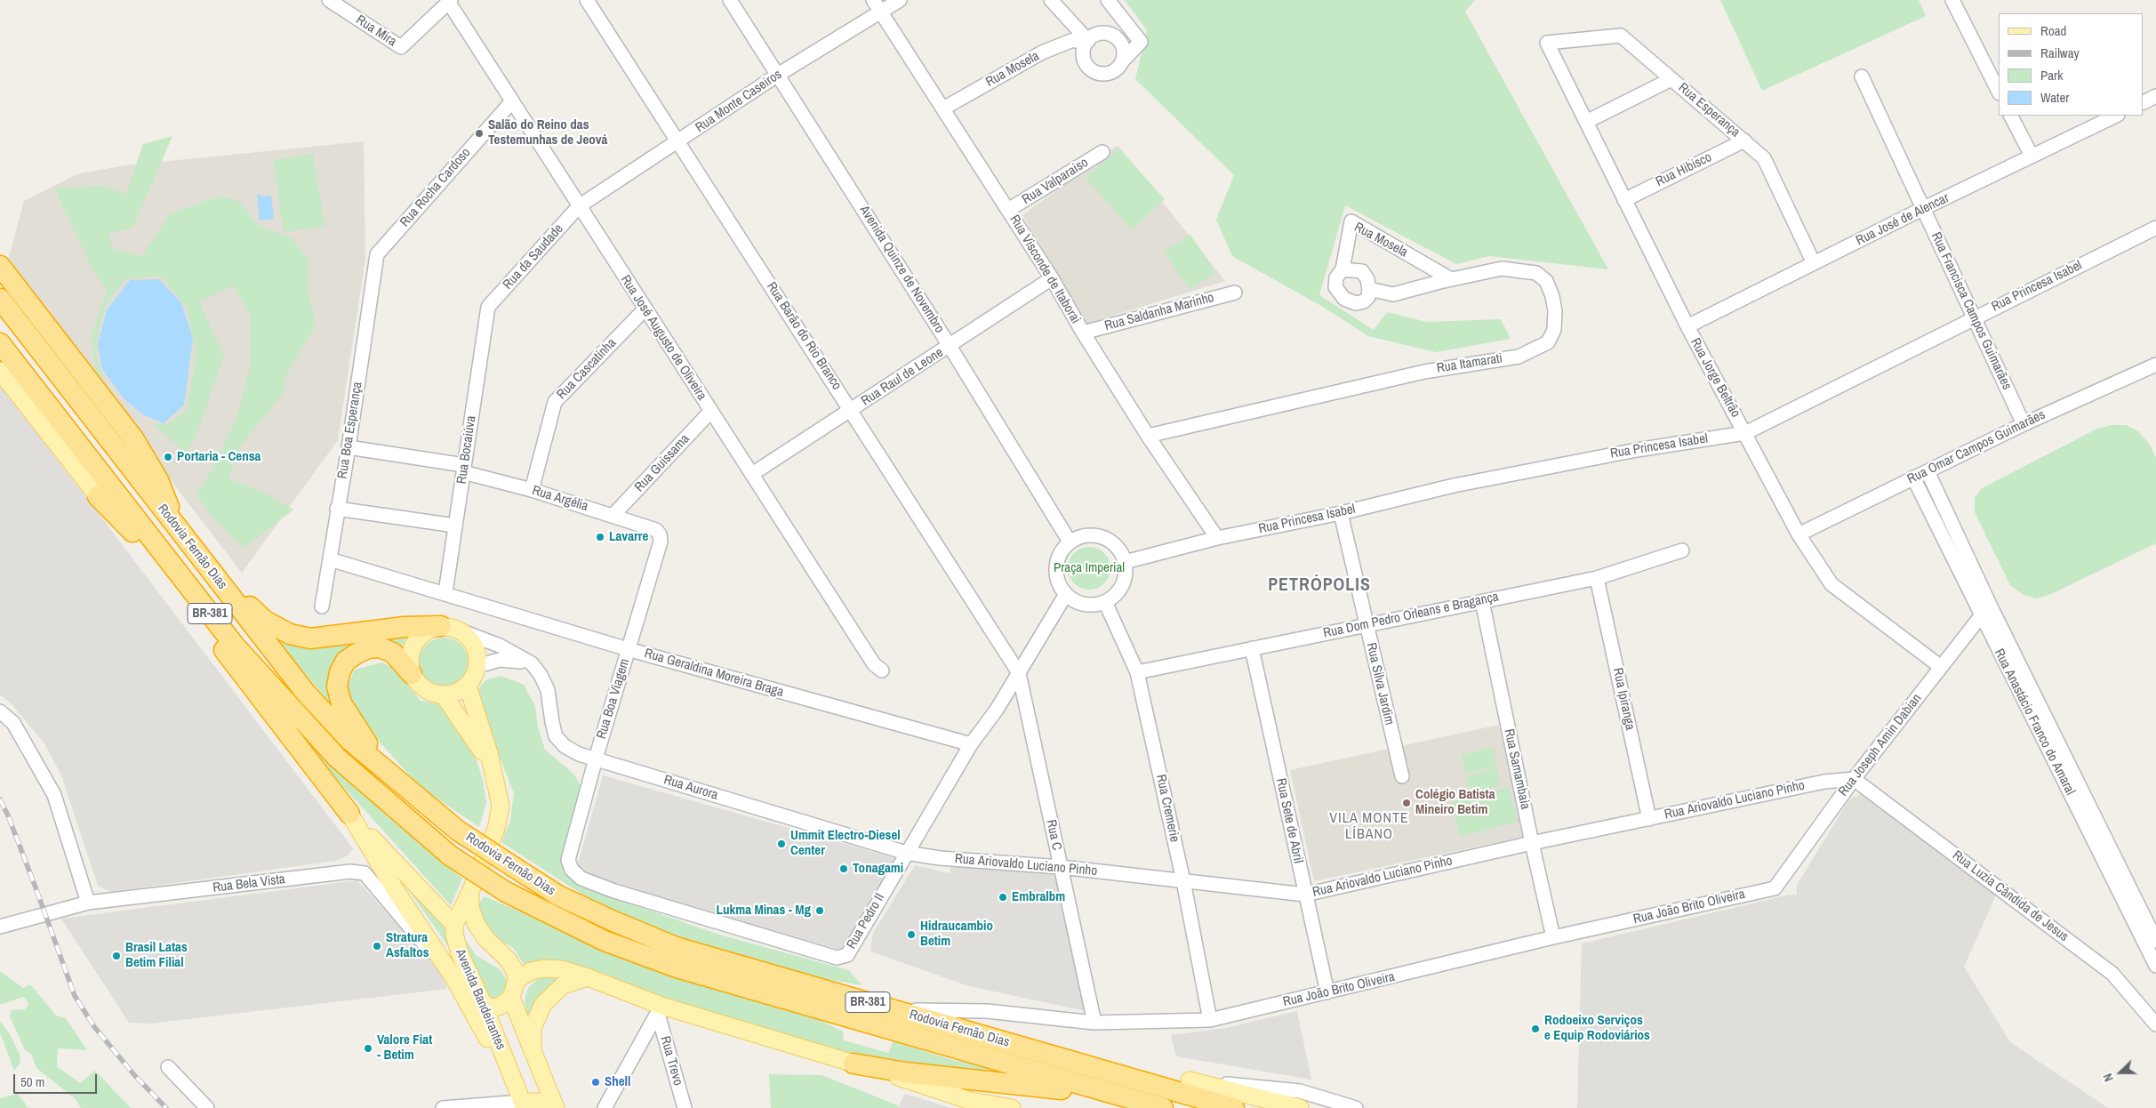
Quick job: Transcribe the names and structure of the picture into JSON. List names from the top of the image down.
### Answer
{
  "streets": {
    "highway": ["Rodovia Fernão Dias", "BR-381"],
    "main road": ["Avenida Bandeirantes"],
    "street": [
      "Rua Mira",
      "Rua Mosela",
      "Rua Monte Caseiros",
      "Rua Esperança",
      "Rua Hibisco",
      "Rua Valparaiso",
      "Rua Rocha Cardoso",
      "Rua José de Alencar",
      "Rua da Saudade",
      "Avenida Quinze de Novembro",
      "Rua Visconde de Itaborai",
      "Rua Princesa Isabel",
      "Rua Francisca Campos Guimarães",
      "Rua Saldanha Marinho",
      "Rua Barão do Rio Branco",
      "Rua José Augusto de Oliveira",
      "Rua Itamarati",
      "Rua Cascatinha",
      "Rua Raul de Leone",
      "Rua Jorge Beltrão",
      "Rua Boa Esperança",
      "Rua Omar Campos Guimarães",
      "Rua Bocaiúva",
      "Rua Guissama",
      "Rua Argélia",
      "Rua Dom Pedro Orleans e Bragança",
      "Rua Geraldina Moreira Braga",
      "Rua Silva Jardim",
      "Rua Boa Viagem",
      "Rua Ipiranga",
      "Rua Anastácio Franco do Amaral",
      "Rua Joseph Amin Dabian",
      "Rua Samambaia",
      "Rua Aurora",
      "Rua Ariovaldo Luciano Pinho",
      "Rua Cremerie",
      "Rua Sete de Abril",
      "Rua C",
      "Rua Bela Vista",
      "Rua Luzia Cândida de Jesus",
      "Rua João Brito Oliveira",
      "Rua Pedro II",
      "Rua Trevo"
    ]
  },
  "crossings": [
    ["Rua Mira", "Rua José Augusto de Oliveira"],
    ["Rua Mosela", "Rua Visconde de Itaborai"],
    ["Rua Mosela", "Rua Itamarati"],
    ["Rua Monte Caseiros", "Rua da Saudade"],
    ["Rua Monte Caseiros", "Avenida Quinze de Novembro"],
    ["Rua Monte Caseiros", "Rua Visconde de Itaborai"],
    ["Rua Monte Caseiros", "Rua Barão do Rio Branco"],
    ["Rua Monte Caseiros", "Rua José Augusto de Oliveira"],
    ["Rua Esperança", "Rua Hibisco"],
    ["Rua Esperança", "Rua José de Alencar"],
    ["Rua Esperança", "Rua Jorge Beltrão"],
    ["Rua Hibisco", "Rua Jorge Beltrão"],
    ["Rua Valparaiso", "Rua Visconde de Itaborai"],
    ["Rua Rocha Cardoso", "Rua José Augusto de Oliveira"],
    ["Rua Rocha Cardoso", "Rua Boa Esperança"],
    ["Rua José de Alencar", "Rua Francisca Campos Guimarães"],
    ["Rua José de Alencar", "Rua Jorge Beltrão"],
    ["Rua da Saudade", "Rua José Augusto de Oliveira"],
    ["Rua da Saudade", "Rua Bocaiúva"],
    ["Avenida Quinze de Novembro", "Rua Princesa Isabel"],
    ["Avenida Quinze de Novembro", "Rua Raul de Leone"],
    ["Avenida Quinze de Novembro", "Rua Cremerie"],
    ["Avenida Quinze de Novembro", "Rua Pedro II"],
    ["Rua Visconde de Itaborai", "Rua Princesa Isabel"],
    ["Rua Visconde de Itaborai", "Rua Saldanha Marinho"],
    ["Rua Visconde de Itaborai", "Rua Itamarati"],
    ["Rua Visconde de Itaborai", "Rua Raul de Leone"],
    ["Rua Princesa Isabel", "Rua Francisca Campos Guimarães"],
    ["Rua Princesa Isabel", "Rua Jorge Beltrão"],
    ["Rua Princesa Isabel", "Rua Silva Jardim"],
    ["Rua Princesa Isabel", "Rua Cremerie"],
    ["Rua Princesa Isabel", "Rua Pedro II"],
    ["Rua Francisca Campos Guimarães", "Rua Omar Campos Guimarães"],
    ["Rua Barão do Rio Branco", "Rua Raul de Leone"],
    ["Rua Barão do Rio Branco", "Rua C"],
    ["Rua Barão do Rio Branco", "Rua Pedro II"],
    ["Rua José Augusto de Oliveira", "Rua Cascatinha"],
    ["Rua José Augusto de Oliveira", "Rua Raul de Leone"],
    ["Rua José Augusto de Oliveira", "Rua Guissama"],
    ["Rua Cascatinha", "Rua Argélia"],
    ["Rua Jorge Beltrão", "Rua Omar Campos Guimarães"],
    ["Rua Jorge Beltrão", "Rua Joseph Amin Dabian"],
    ["Rua Boa Esperança", "Rua Argélia"],
    ["Rua Boa Esperança", "Rua Geraldina Moreira Braga"],
    ["Rua Omar Campos Guimarães", "Rua Anastácio Franco do Amaral"],
    ["Rua Bocaiúva", "Rua Argélia"],
    ["Rua Bocaiúva", "Rua Geraldina Moreira Braga"],
    ["Rua Guissama", "Rua Argélia"],
    ["Rua Argélia", "Rua Boa Viagem"],
    ["Rodovia Fernão Dias", "BR-381"],
    ["Rodovia Fernão Dias", "Rua João Brito Oliveira"],
    ["BR-381", "Rua Aurora"],
    ["BR-381", "Rua Trevo"],
    ["Rua Dom Pedro Orleans e Bragança", "Rua Silva Jardim"],
    ["Rua Dom Pedro Orleans e Bragança", "Rua Ipiranga"],
    ["Rua Dom Pedro Orleans e Bragança", "Rua Samambaia"],
    ["Rua Dom Pedro Orleans e Bragança", "Rua Cremerie"],
    ["Rua Dom Pedro Orleans e Bragança", "Rua Sete de Abril"],
    ["Rua Geraldina Moreira Braga", "Rua Boa Viagem"],
    ["Rua Geraldina Moreira Braga", "Rua Pedro II"],
    ["Rua Boa Viagem", "Rua Aurora"],
    ["Rua Boa Viagem", "Rua Pedro II"],
    ["Rua Ipiranga", "Rua Ariovaldo Luciano Pinho"],
    ["Rua Anastácio Franco do Amaral", "Rua Joseph Amin Dabian"],
    ["Rua Joseph Amin Dabian", "Rua Ariovaldo Luciano Pinho"],
    ["Rua Joseph Amin Dabian", "Rua Luzia Cândida de Jesus"],
    ["Rua Joseph Amin Dabian", "Rua João Brito Oliveira"],
    ["Rua Samambaia", "Rua Ariovaldo Luciano Pinho"],
    ["Rua Samambaia", "Rua João Brito Oliveira"],
    ["Rua Aurora", "Rua Ariovaldo Luciano Pinho"],
    ["Rua Aurora", "Rua Pedro II"],
    ["Rua Ariovaldo Luciano Pinho", "Rua Cremerie"],
    ["Rua Ariovaldo Luciano Pinho", "Rua Sete de Abril"],
    ["Rua Ariovaldo Luciano Pinho", "Rua C"],
    ["Rua Ariovaldo Luciano Pinho", "Rua Luzia Cândida de Jesus"],
    ["Rua Ariovaldo Luciano Pinho", "Rua Pedro II"],
    ["Rua Cremerie", "Rua João Brito Oliveira"],
    ["Rua Cremerie", "Rua Pedro II"],
    ["Rua Sete de Abril", "Rua João Brito Oliveira"],
    ["Rua C", "Rua João Brito Oliveira"],
    ["Rua C", "Rua Pedro II"]
  ],
  "districts": ["PETRÓPOLIS", "VILA MONTE LÍBANO"],
  "parks": ["Praça Imperial"],
  "places": [
    "Salão do Reino das Testemunhas de Jeová",
    "Portaria - Censa",
    "Lavarre",
    "Colégio Batista Mineiro Betim",
    "Ummit Electro-Diesel Center",
    "Tonagami",
    "Embralbm",
    "Lukma Minas - Mg",
    "Hidraucambio Betim",
    "Stratura Asfaltos",
    "Brasil Latas Betim Filial",
    "Rodoeixo Serviços e Equip Rodoviários",
    "Valore Fiat - Betim",
    "Shell"
  ],
  "legend": [
    "Road",
    "Railway",
    "Park",
    "Water"
  ],
  "scale_bar": "50 m",
  "north": "left"
}
